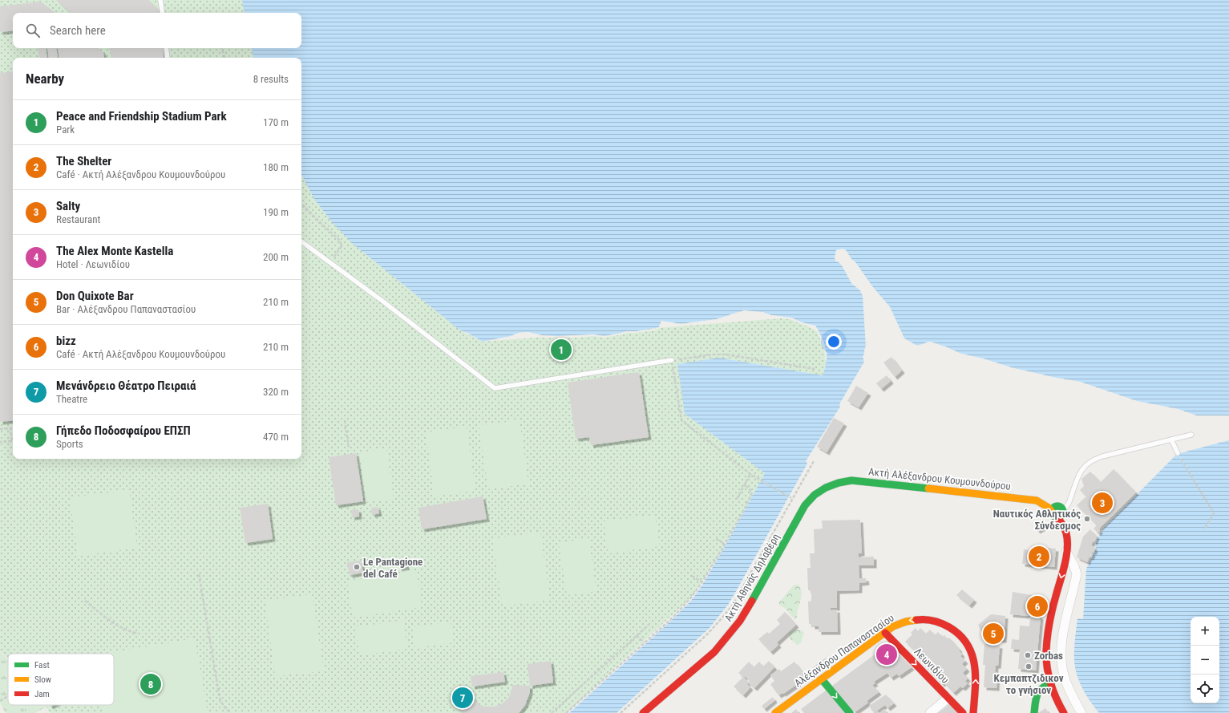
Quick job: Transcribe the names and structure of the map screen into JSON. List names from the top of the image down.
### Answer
{
  "streets": {
    "street": [
      "Ακτή Αλέξανδρου Κουμουνδούρου",
      "Ακτή Αθηνάς Δηλαβέρη",
      "Αλέξανδρου Παπαναστασίου",
      "Λεωνιδίου"
    ]
  },
  "crossings": [
    ["Ακτή Αλέξανδρου Κουμουνδούρου", "Ακτή Αθηνάς Δηλαβέρη"],
    ["Αλέξανδρου Παπαναστασίου", "Λεωνιδίου"]
  ],
  "one_way": ["Λεωνιδίου"],
  "places": [
    "Ναυτικός Αθλητικός Σύνδεσμος",
    "Le Pantagione del Café",
    "Zorbas",
    "Κεμπαπτζιδικον το γνήσιον"
  ],
  "legend": ["Fast", "Slow", "Jam"],
  "page": {
    "search": "Search here",
    "heading": ["Nearby", "8 results"],
    "list": [
      {
        "mark": "1",
        "name": "Peace and Friendship Stadium Park",
        "note": "Park",
        "value": "170 m"
      },
      {
        "mark": "2",
        "name": "The Shelter",
        "note": "Café · Ακτή Αλέξανδρου Κουμουνδούρου",
        "value": "180 m"
      },
      {
        "mark": "3",
        "name": "Salty",
        "note": "Restaurant",
        "value": "190 m"
      },
      {
        "mark": "4",
        "name": "The Alex Monte Kastella",
        "note": "Hotel · Λεωνιδίου",
        "value": "200 m"
      },
      {
        "mark": "5",
        "name": "Don Quixote Bar",
        "note": "Bar · Αλέξανδρου Παπαναστασίου",
        "value": "210 m"
      },
      {
        "mark": "6",
        "name": "bizz",
        "note": "Café · Ακτή Αλέξανδρου Κουμουνδούρου",
        "value": "210 m"
      },
      {
        "mark": "7",
        "name": "Μενάνδρειο Θέατρο Πειραιά",
        "note": "Theatre",
        "value": "320 m"
      },
      {
        "mark": "8",
        "name": "Γήπεδο Ποδοσφαίρου ΕΠΣΠ",
        "note": "Sports",
        "value": "470 m"
      }
    ],
    "pins": [
      "1",
      "3",
      "2",
      "6",
      "5",
      "4",
      "8",
      "7"
    ],
    "map_buttons": ["+", "−"]
  }
}
